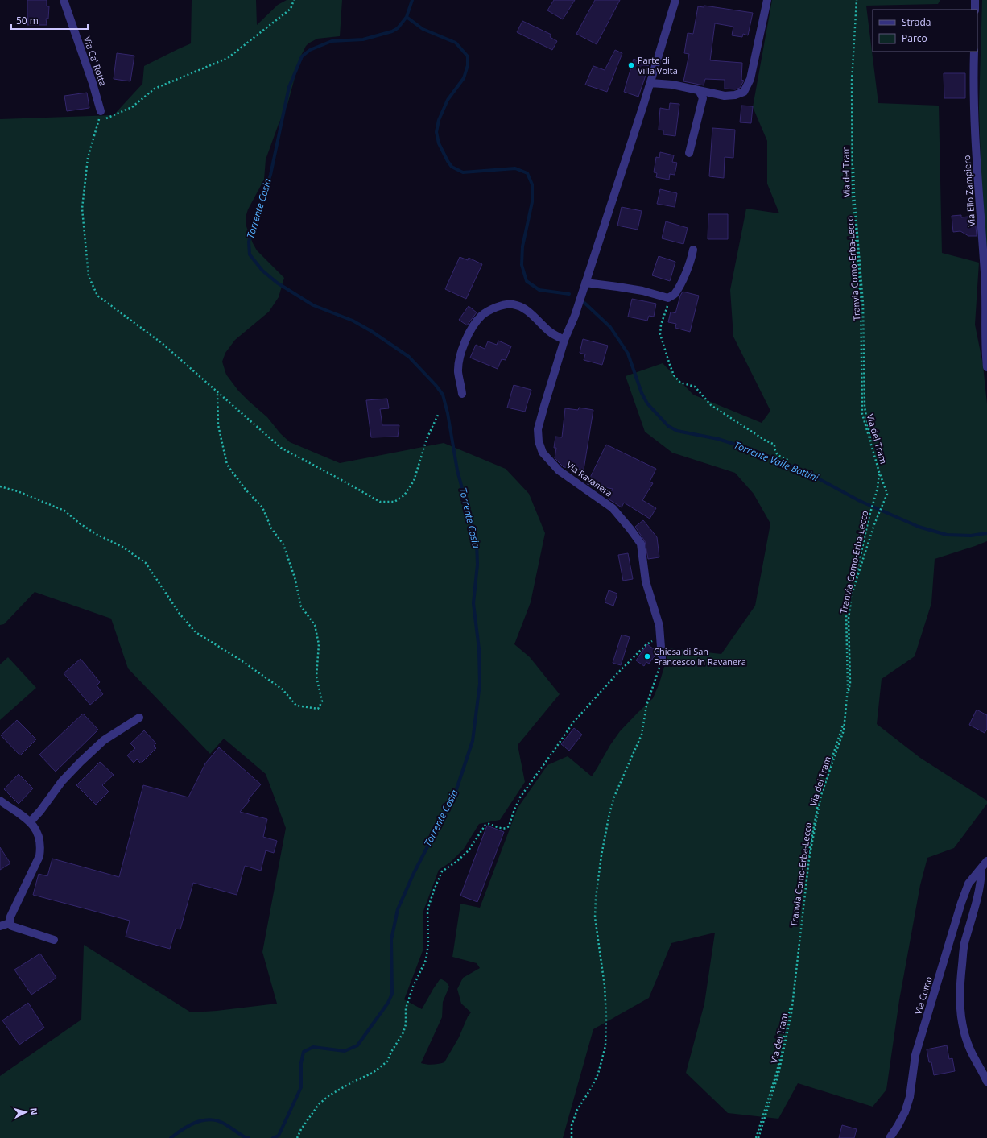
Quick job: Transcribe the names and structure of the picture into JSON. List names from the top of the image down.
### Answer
{
  "streets": {
    "street": [
      "Via Ca' Rotta",
      "Via Elio Zampiero",
      "Via Ravanera",
      "Via Como"
    ],
    "path": ["Via del Tram", "Tranvia Como-Erba-Lecco"]
  },
  "crossings": [
    ["Via del Tram", "Tranvia Como-Erba-Lecco"]
  ],
  "water": ["Torrente Cosia", "Torrente Valle Bottini"],
  "places": ["Parte di Villa Volta", "Chiesa di San Francesco in Ravanera"],
  "legend": ["Strada", "Parco"],
  "scale_bar": "50 m",
  "north": "right"
}
